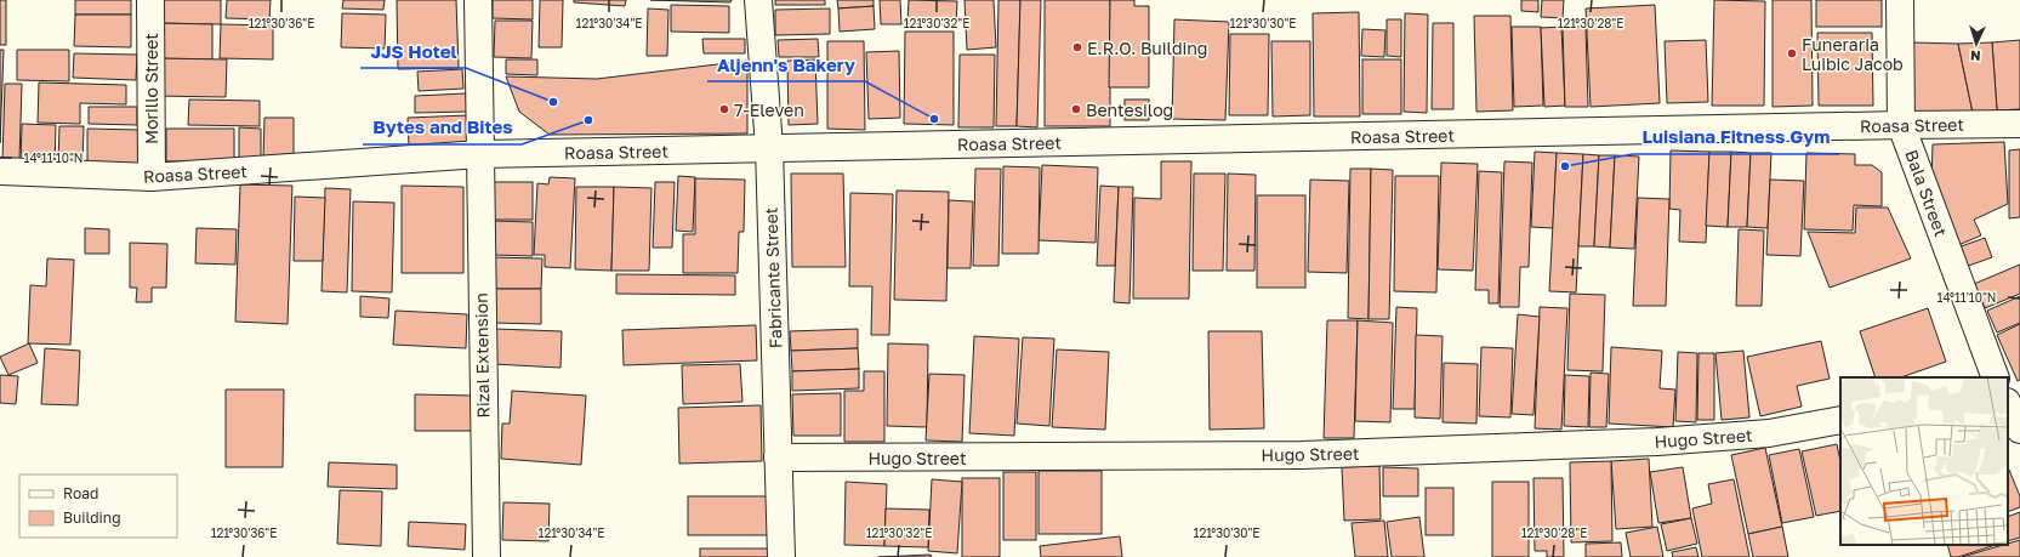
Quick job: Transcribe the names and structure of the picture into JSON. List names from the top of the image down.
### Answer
{
  "streets": {
    "street": [
      "Morillo Street",
      "Roasa Street",
      "Bala Street",
      "Fabricante Street",
      "Rizal Extension",
      "Hugo Street"
    ]
  },
  "crossings": [
    ["Morillo Street", "Roasa Street"],
    ["Roasa Street", "Bala Street"],
    ["Roasa Street", "Fabricante Street"],
    ["Roasa Street", "Rizal Extension"],
    ["Fabricante Street", "Hugo Street"]
  ],
  "places": [
    "E.R.O. Building",
    "Funeraria Luibic Jacob",
    "JJS Hotel",
    "7-Eleven",
    "Bentesilog",
    "Aljenn's Bakery",
    "Bytes and Bites",
    "Luisiana Fitness Gym"
  ],
  "legend": ["Road", "Building"],
  "north": "bottom",
  "coordinates": [
    "121°30'36\"E",
    "121°30'34\"E",
    "121°30'32\"E",
    "121°30'30\"E",
    "121°30'28\"E",
    "14°11'10\"N"
  ]
}
